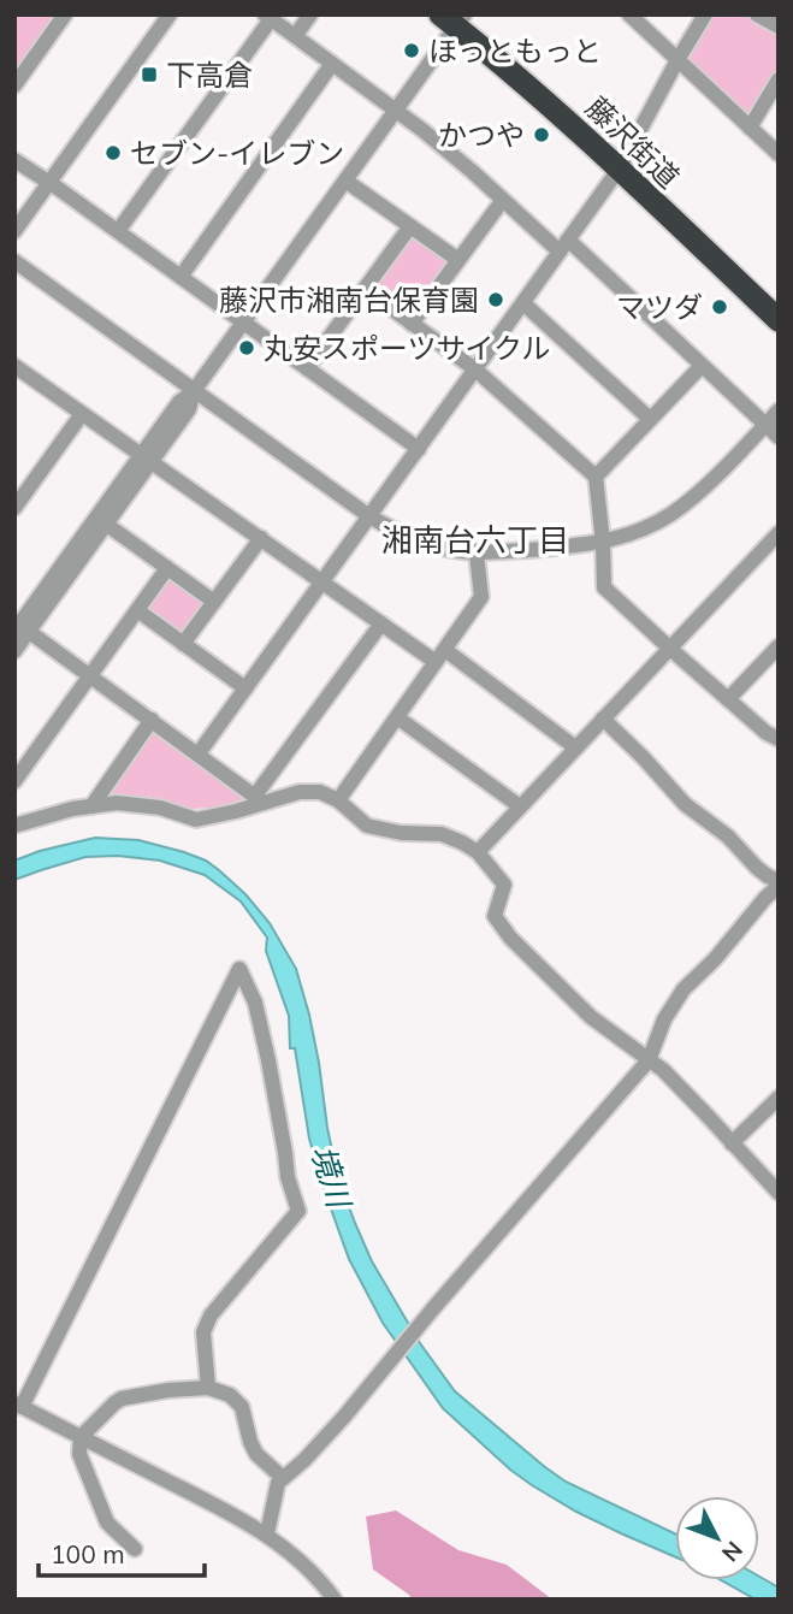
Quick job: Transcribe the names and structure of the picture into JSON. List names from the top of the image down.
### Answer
{
  "streets": {
    "highway": ["藤沢街道"]
  },
  "districts": ["湘南台六丁目"],
  "water": ["境川"],
  "places": {
    "other": [
      "ほっともっと",
      "かつや",
      "セブン-イレブン",
      "藤沢市湘南台保育園",
      "マツダ",
      "丸安スポーツサイクル"
    ],
    "transit": ["下高倉"]
  },
  "scale_bar": "100 m",
  "north": "bottom right"
}
